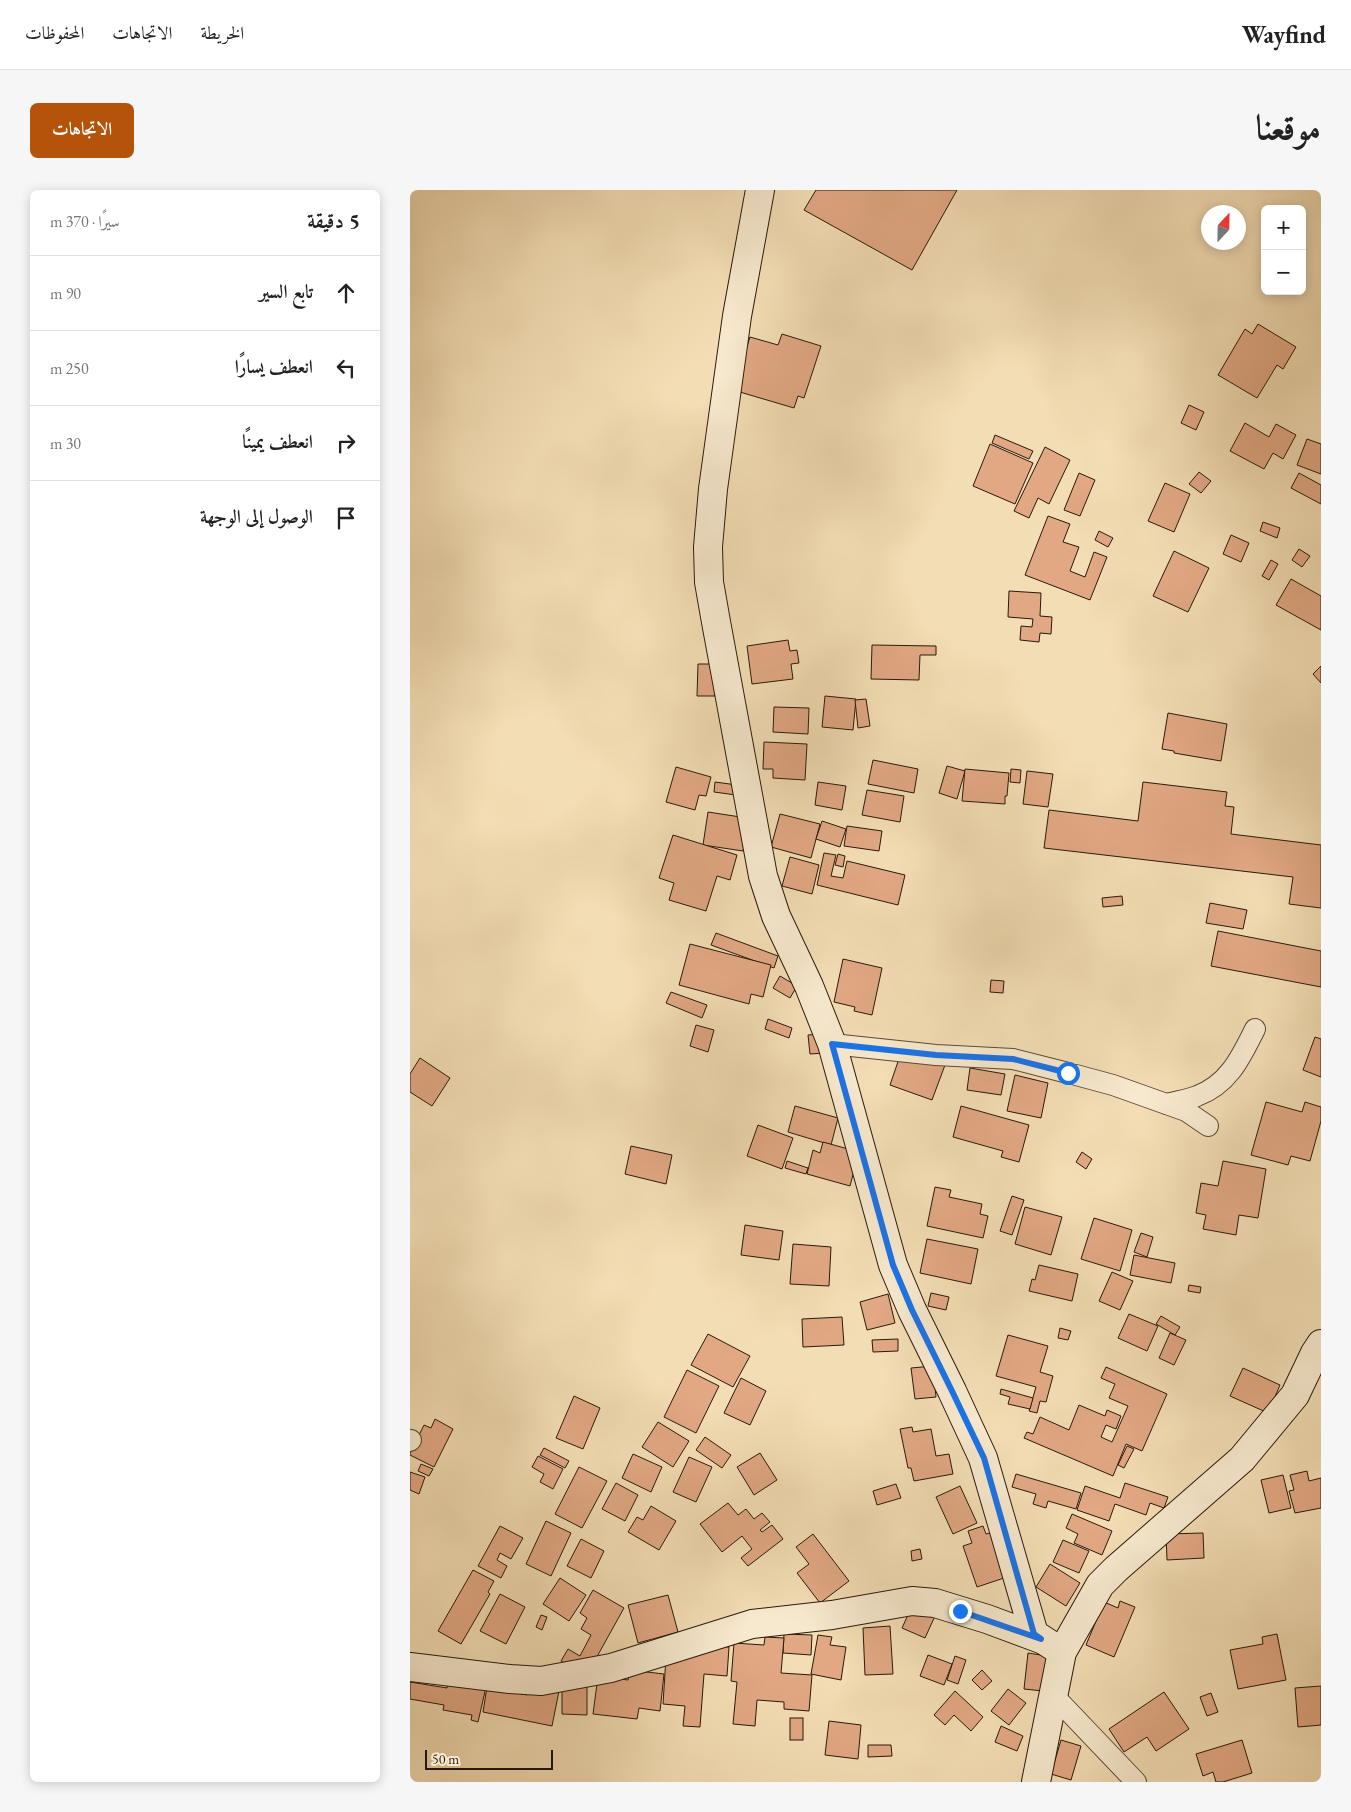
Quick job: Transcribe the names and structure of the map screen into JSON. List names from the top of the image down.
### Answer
{
  "scale_bar": "50 m",
  "north": "top",
  "page": {
    "header": "Wayfind",
    "nav": ["الخريطة", "الاتجاهات", "المحفوظات"],
    "title": "موقعنا",
    "buttons": "الاتجاهات",
    "heading": ["5 دقيقة", "سيرًا · 370 m"],
    "map_buttons": ["+", "−"],
    "list": [
      ["تابع السير", "90 m"],
      ["انعطف يسارًا", "250 m"],
      ["انعطف يمينًا", "30 m"],
      "الوصول إلى الوجهة"
    ],
    "scale": "50 m"
  }
}
